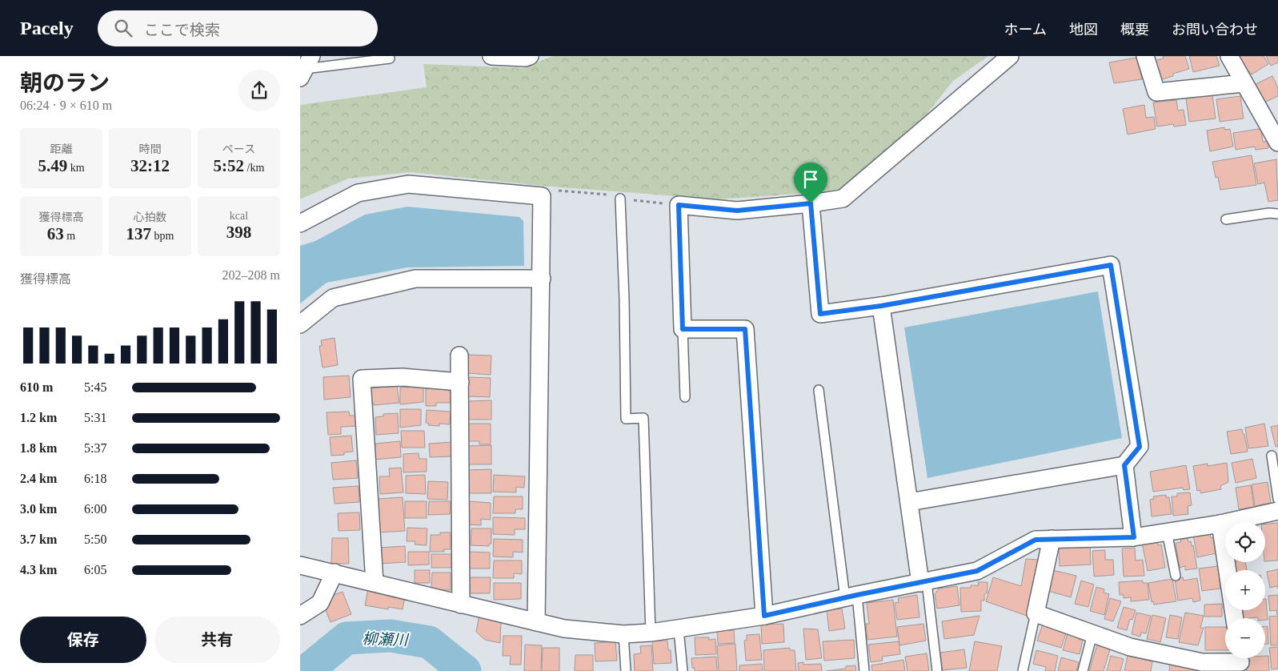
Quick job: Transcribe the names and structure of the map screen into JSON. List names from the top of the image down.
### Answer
{
  "water": ["柳瀬川"],
  "page": {
    "header": "Pacely",
    "search": "ここで検索",
    "nav": [
      "ホーム",
      "地図",
      "概要",
      "お問い合わせ"
    ],
    "heading": ["朝のラン", "06:24 · 9 × 610 m"],
    "stats": [
      ["距離", "5.49 km"],
      ["時間", "32:12"],
      ["ペース", "5:52 /km"],
      ["獲得標高", "63 m"],
      ["心拍数", "137 bpm"],
      ["kcal", "398"]
    ],
    "chart": ["獲得標高", "202–208 m"],
    "list": [
      {
        "name": "610 m",
        "note": "5:45"
      },
      {
        "name": "1.2 km",
        "note": "5:31"
      },
      {
        "name": "1.8 km",
        "note": "5:37"
      },
      {
        "name": "2.4 km",
        "note": "6:18"
      },
      {
        "name": "3.0 km",
        "note": "6:00"
      },
      {
        "name": "3.7 km",
        "note": "5:50"
      },
      {
        "name": "4.3 km",
        "note": "6:05"
      }
    ],
    "map_buttons": ["+", "−"],
    "buttons": ["保存", "共有"]
  }
}
